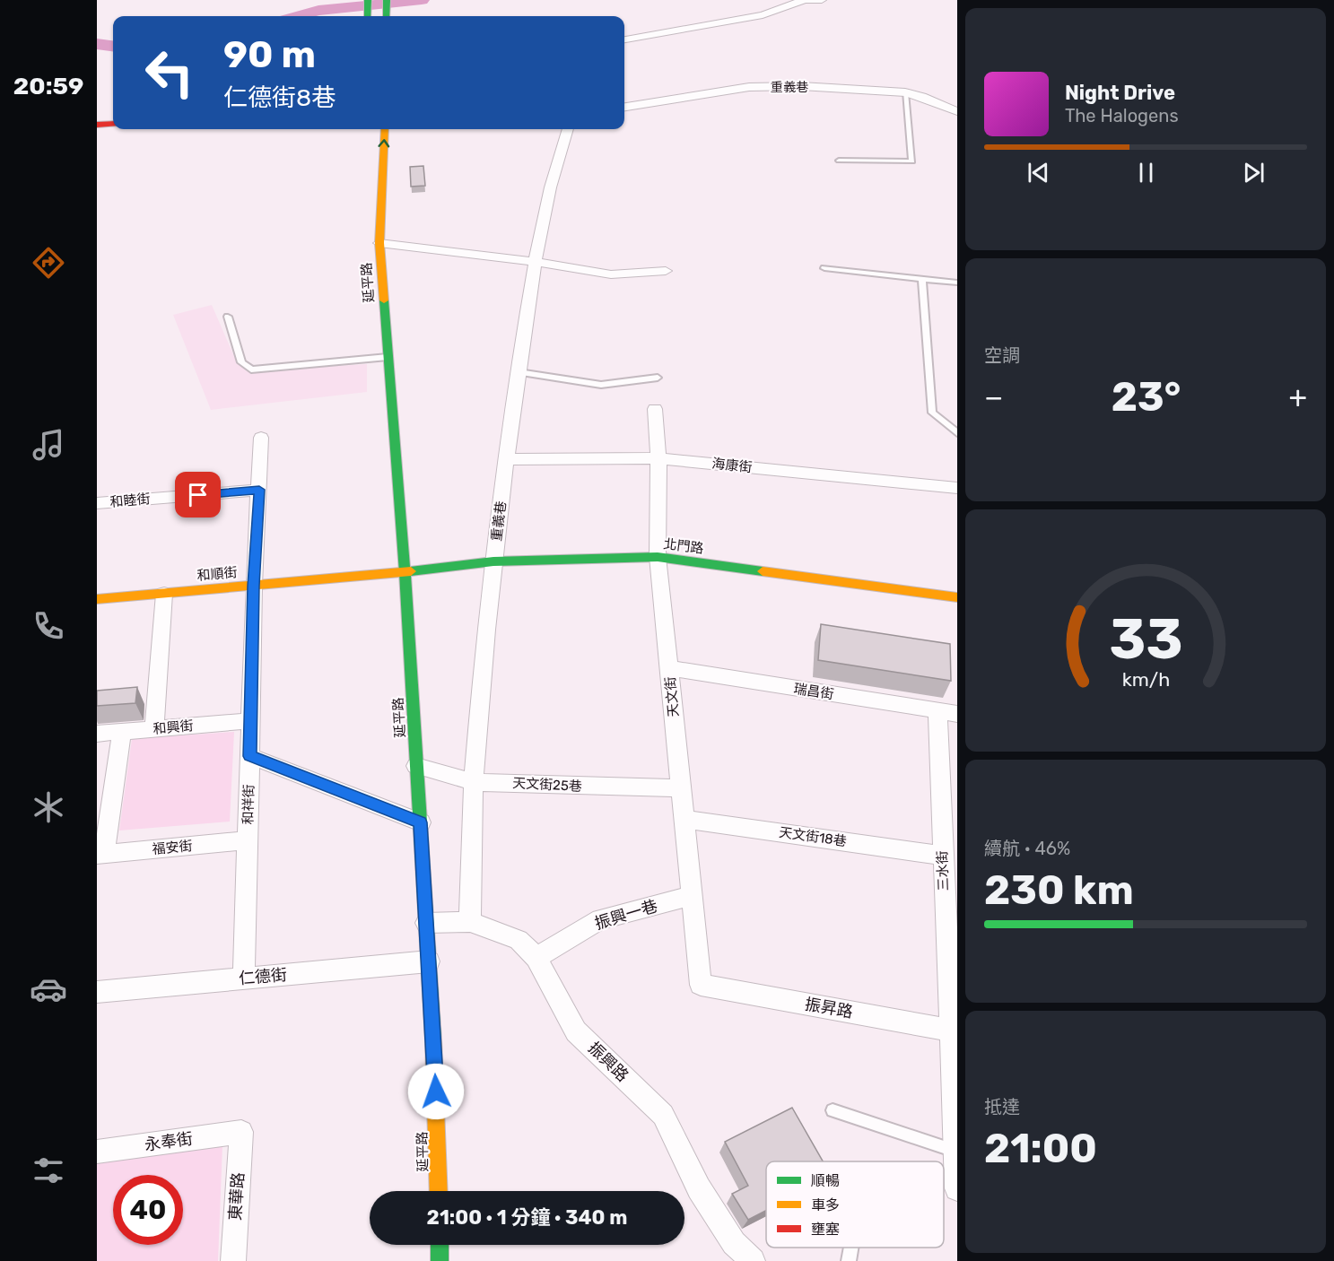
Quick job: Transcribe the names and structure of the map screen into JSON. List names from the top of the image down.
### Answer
{
  "streets": {
    "street": [
      "重義巷",
      "延平路",
      "海康街",
      "和睦街",
      "北門路",
      "和順街",
      "瑞昌街",
      "天文街",
      "和興街",
      "天文街25巷",
      "和祥街",
      "天文街18巷",
      "福安街",
      "三水街",
      "振興一巷",
      "仁德街",
      "振昇路",
      "振興路",
      "永奉街",
      "東華路"
    ]
  },
  "crossings": [
    ["重義巷", "海康街"],
    ["重義巷", "北門路"],
    ["重義巷", "天文街25巷"],
    ["重義巷", "振興路"],
    ["延平路", "北門路"],
    ["延平路", "和順街"],
    ["延平路", "天文街25巷"],
    ["延平路", "仁德街"],
    ["延平路", "振興路"],
    ["海康街", "天文街"],
    ["和睦街", "和祥街"],
    ["北門路", "和順街"],
    ["北門路", "天文街"],
    ["和順街", "和祥街"],
    ["瑞昌街", "天文街"],
    ["瑞昌街", "三水街"],
    ["天文街", "天文街25巷"],
    ["天文街", "天文街18巷"],
    ["天文街", "振興一巷"],
    ["天文街", "振昇路"],
    ["和興街", "和祥街"],
    ["和祥街", "福安街"],
    ["和祥街", "仁德街"],
    ["天文街18巷", "三水街"],
    ["三水街", "振昇路"],
    ["振興一巷", "振興路"],
    ["永奉街", "東華路"]
  ],
  "legend": ["順暢", "車多", "壅塞"],
  "page": {
    "tabs": "20:59",
    "turn": ["90 m", "仁德街8巷"],
    "song": ["Night Drive", "The Halogens"],
    "tile": [
      "空調",
      ["續航 · 46%", "230 km"],
      ["抵達", "21:00"]
    ],
    "heat": ["−", "23°", "+"],
    "limit": "40",
    "trip": "21:00 · 1 分鐘 · 340 m",
    "gauge": ["33", "km/h"]
  }
}
